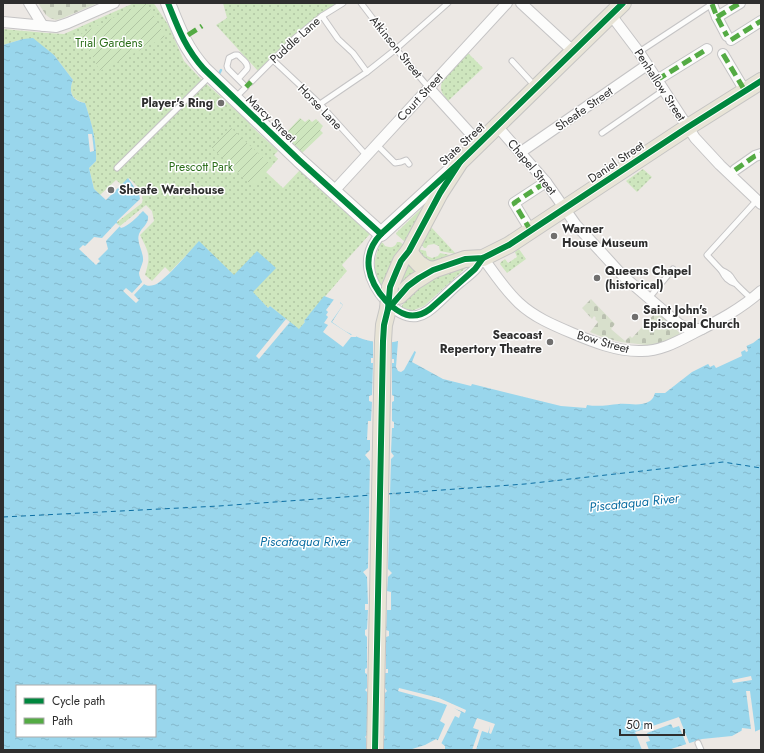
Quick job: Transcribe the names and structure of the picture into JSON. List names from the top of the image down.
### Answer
{
  "streets": {
    "main road": ["State Street", "Daniel Street"],
    "street": [
      "Atkinson Street",
      "Penhallow Street",
      "Court Street",
      "Sheafe Street",
      "Marcy Street",
      "Chapel Street",
      "Bow Street"
    ],
    "lane": ["Puddle Lane", "Horse Lane"]
  },
  "crossings": [
    ["Puddle Lane", "Horse Lane"],
    ["Atkinson Street", "Court Street"],
    ["Atkinson Street", "State Street"],
    ["Penhallow Street", "Sheafe Street"],
    ["Penhallow Street", "State Street"],
    ["Penhallow Street", "Daniel Street"],
    ["Court Street", "Horse Lane"],
    ["Court Street", "Marcy Street"],
    ["Sheafe Street", "Chapel Street"],
    ["Marcy Street", "State Street"],
    ["State Street", "Chapel Street"],
    ["Daniel Street", "Chapel Street"],
    ["Daniel Street", "Bow Street"],
    ["Chapel Street", "Bow Street"]
  ],
  "water": ["Piscataqua River"],
  "parks": ["Trial Gardens", "Prescott Park"],
  "places": [
    "Player's Ring",
    "Sheafe Warehouse",
    "Warner House Museum",
    "Queens Chapel (historical)",
    "Saint John's Episcopal Church",
    "Seacoast Repertory Theatre"
  ],
  "legend": ["Cycle path", "Path"],
  "scale_bar": "50 m"
}
